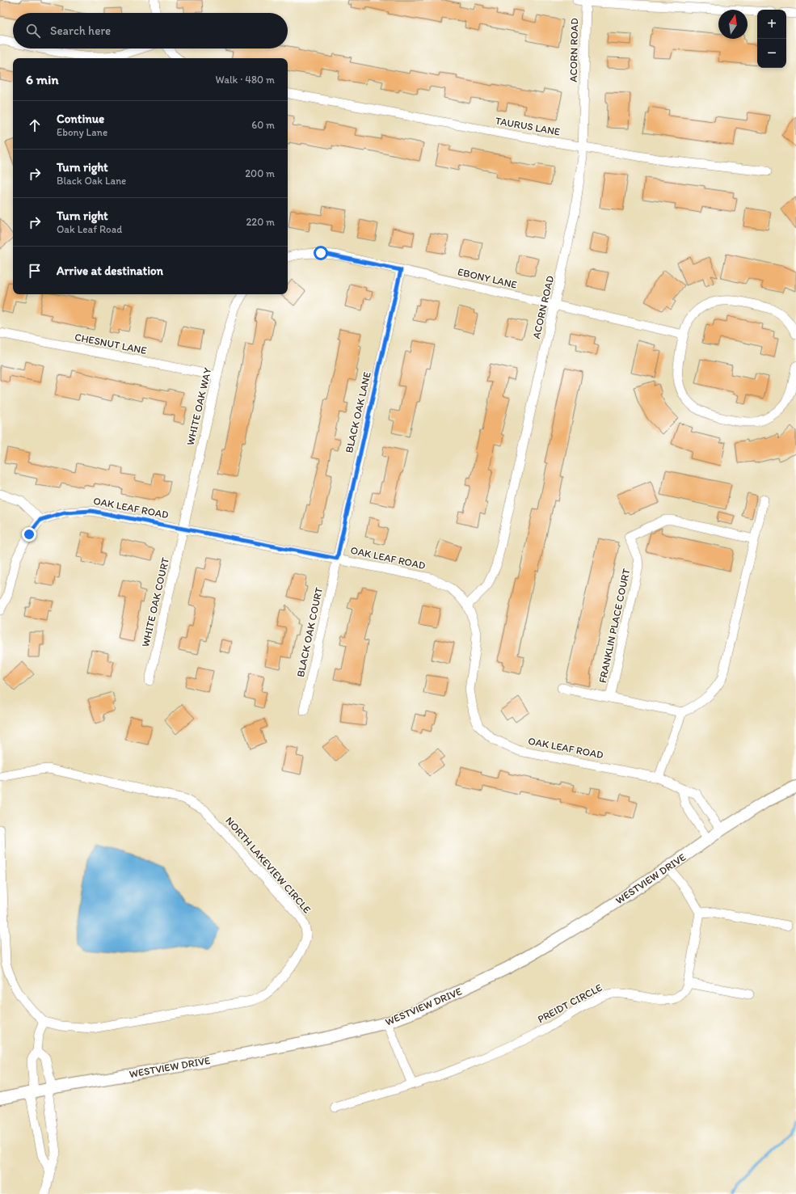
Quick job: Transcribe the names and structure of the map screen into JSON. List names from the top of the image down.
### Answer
{
  "streets": {
    "street": [
      "ACORN ROAD",
      "TAURUS LANE",
      "EBONY LANE",
      "CHESNUT LANE",
      "WHITE OAK WAY",
      "BLACK OAK LANE",
      "OAK LEAF ROAD",
      "WHITE OAK COURT",
      "FRANKLIN PLACE COURT",
      "BLACK OAK COURT",
      "NORTH LAKEVIEW CIRCLE",
      "WESTVIEW DRIVE",
      "PREIDT CIRCLE"
    ]
  },
  "crossings": [
    ["ACORN ROAD", "TAURUS LANE"],
    ["ACORN ROAD", "EBONY LANE"],
    ["ACORN ROAD", "OAK LEAF ROAD"],
    ["EBONY LANE", "BLACK OAK LANE"],
    ["CHESNUT LANE", "WHITE OAK WAY"],
    ["WHITE OAK WAY", "OAK LEAF ROAD"],
    ["WHITE OAK WAY", "WHITE OAK COURT"],
    ["BLACK OAK LANE", "OAK LEAF ROAD"],
    ["BLACK OAK LANE", "BLACK OAK COURT"],
    ["OAK LEAF ROAD", "WHITE OAK COURT"],
    ["OAK LEAF ROAD", "BLACK OAK COURT"],
    ["OAK LEAF ROAD", "WESTVIEW DRIVE"]
  ],
  "north": "top",
  "page": {
    "map_buttons": ["+", "−"],
    "search": "Search here",
    "heading": ["6 min", "Walk · 480 m"],
    "list": [
      ["Continue", "Ebony Lane", "60 m"],
      ["Turn right", "Black Oak Lane", "200 m"],
      ["Turn right", "Oak Leaf Road", "220 m"],
      "Arrive at destination"
    ]
  }
}
